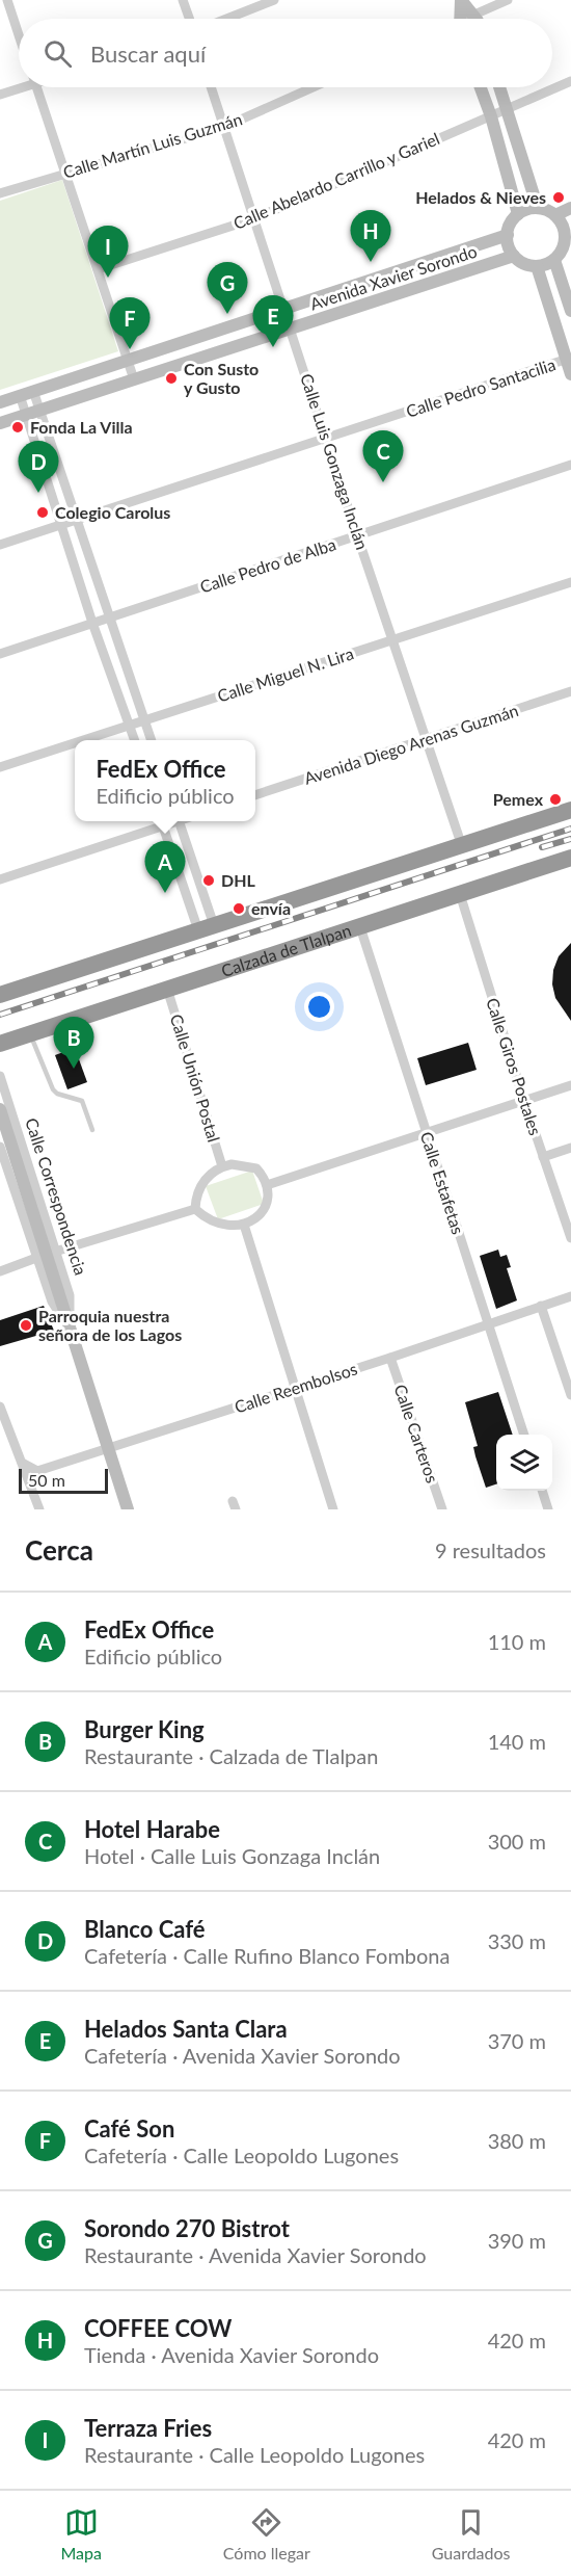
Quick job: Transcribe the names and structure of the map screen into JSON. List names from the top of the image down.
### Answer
{
  "streets": {
    "highway": ["Calzada de Tlalpan"],
    "street": [
      "Calle Martín Luis Guzmán",
      "Calle Abelardo Carrillo y Gariel",
      "Avenida Xavier Sorondo",
      "Calle Pedro Santacilia",
      "Calle Luis Gonzaga Inclán",
      "Calle Pedro de Alba",
      "Calle Miguel N. Lira",
      "Avenida Diego Arenas Guzmán",
      "Calle Giros Postales",
      "Calle Unión Postal",
      "Calle Estafetas",
      "Calle Correspondencia",
      "Calle Reembolsos",
      "Calle Carteros"
    ]
  },
  "crossings": [
    ["Calle Martín Luis Guzmán", "Calle Luis Gonzaga Inclán"],
    ["Calle Abelardo Carrillo y Gariel", "Calle Luis Gonzaga Inclán"],
    ["Avenida Xavier Sorondo", "Calle Luis Gonzaga Inclán"],
    ["Calle Pedro Santacilia", "Calle Luis Gonzaga Inclán"],
    ["Calle Luis Gonzaga Inclán", "Calle Pedro de Alba"],
    ["Calle Luis Gonzaga Inclán", "Calle Miguel N. Lira"],
    ["Calle Luis Gonzaga Inclán", "Avenida Diego Arenas Guzmán"],
    ["Calzada de Tlalpan", "Calle Giros Postales"],
    ["Calzada de Tlalpan", "Calle Unión Postal"],
    ["Calzada de Tlalpan", "Calle Estafetas"],
    ["Calle Estafetas", "Calle Reembolsos"],
    ["Calle Correspondencia", "Calle Reembolsos"],
    ["Calle Reembolsos", "Calle Carteros"]
  ],
  "places": [
    "Helados & Nieves",
    "Con Susto y Gusto",
    "Fonda La Villa",
    "Colegio Carolus",
    "Pemex",
    "DHL",
    "envía",
    "Parroquia nuestra señora de los Lagos"
  ],
  "scale_bar": "50 m",
  "page": {
    "search": "Buscar aquí",
    "pins": [
      "H",
      "I",
      "G",
      "E",
      "F",
      "C",
      "D",
      "A",
      "B"
    ],
    "popup": ["FedEx Office", "Edificio público"],
    "scale": "50 m",
    "heading": ["Cerca", "9 resultados"],
    "list": [
      {
        "mark": "A",
        "name": "FedEx Office",
        "note": "Edificio público",
        "value": "110 m"
      },
      {
        "mark": "B",
        "name": "Burger King",
        "note": "Restaurante · Calzada de Tlalpan",
        "value": "140 m"
      },
      {
        "mark": "C",
        "name": "Hotel Harabe",
        "note": "Hotel · Calle Luis Gonzaga Inclán",
        "value": "300 m"
      },
      {
        "mark": "D",
        "name": "Blanco Café",
        "note": "Cafetería · Calle Rufino Blanco Fombona",
        "value": "330 m"
      },
      {
        "mark": "E",
        "name": "Helados Santa Clara",
        "note": "Cafetería · Avenida Xavier Sorondo",
        "value": "370 m"
      },
      {
        "mark": "F",
        "name": "Café Son",
        "note": "Cafetería · Calle Leopoldo Lugones",
        "value": "380 m"
      },
      {
        "mark": "G",
        "name": "Sorondo 270 Bistrot",
        "note": "Restaurante · Avenida Xavier Sorondo",
        "value": "390 m"
      },
      {
        "mark": "H",
        "name": "COFFEE COW",
        "note": "Tienda · Avenida Xavier Sorondo",
        "value": "420 m"
      },
      {
        "mark": "I",
        "name": "Terraza Fries",
        "note": "Restaurante · Calle Leopoldo Lugones",
        "value": "420 m"
      }
    ],
    "nav": ["Mapa", "Cómo llegar", "Guardados"]
  }
}
